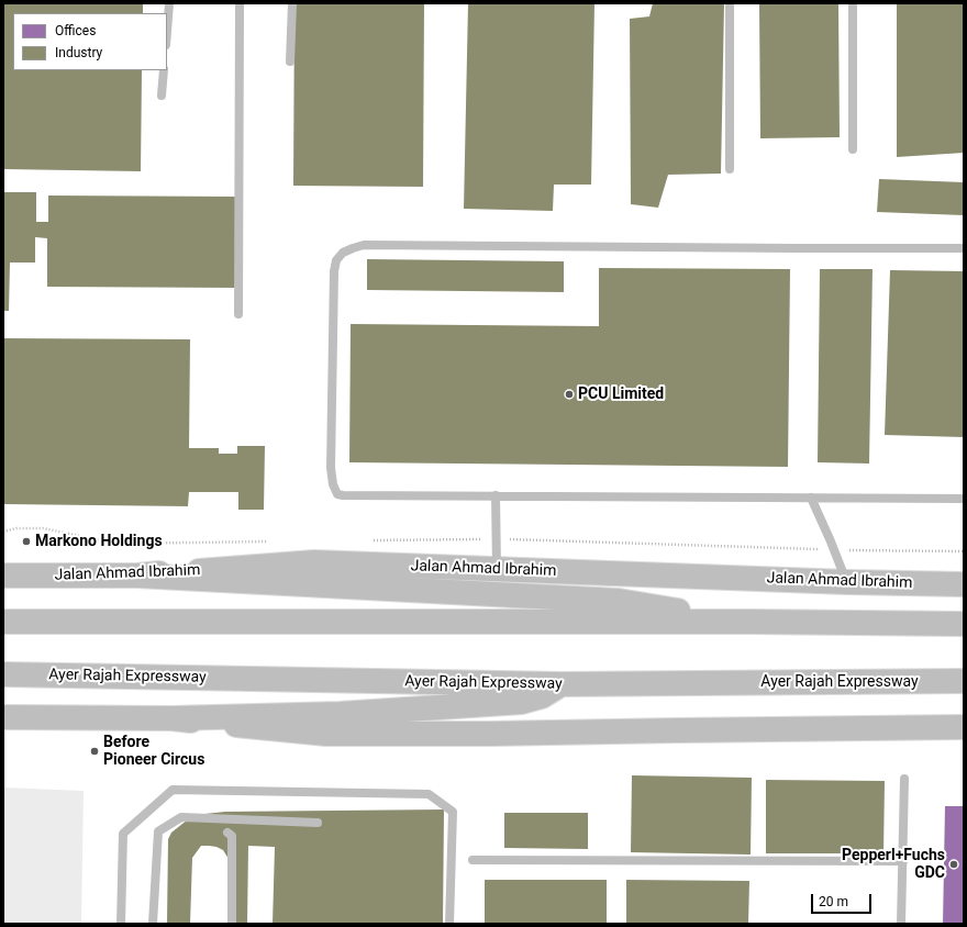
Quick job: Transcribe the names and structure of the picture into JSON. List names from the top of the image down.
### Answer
{
  "streets": {
    "main road": ["Jalan Ahmad Ibrahim", "Ayer Rajah Expressway"]
  },
  "places": [
    "PCU Limited",
    "Markono Holdings",
    "Before Pioneer Circus",
    "Pepperl+Fuchs GDC"
  ],
  "legend": ["Offices", "Industry"],
  "scale_bar": "20 m"
}
